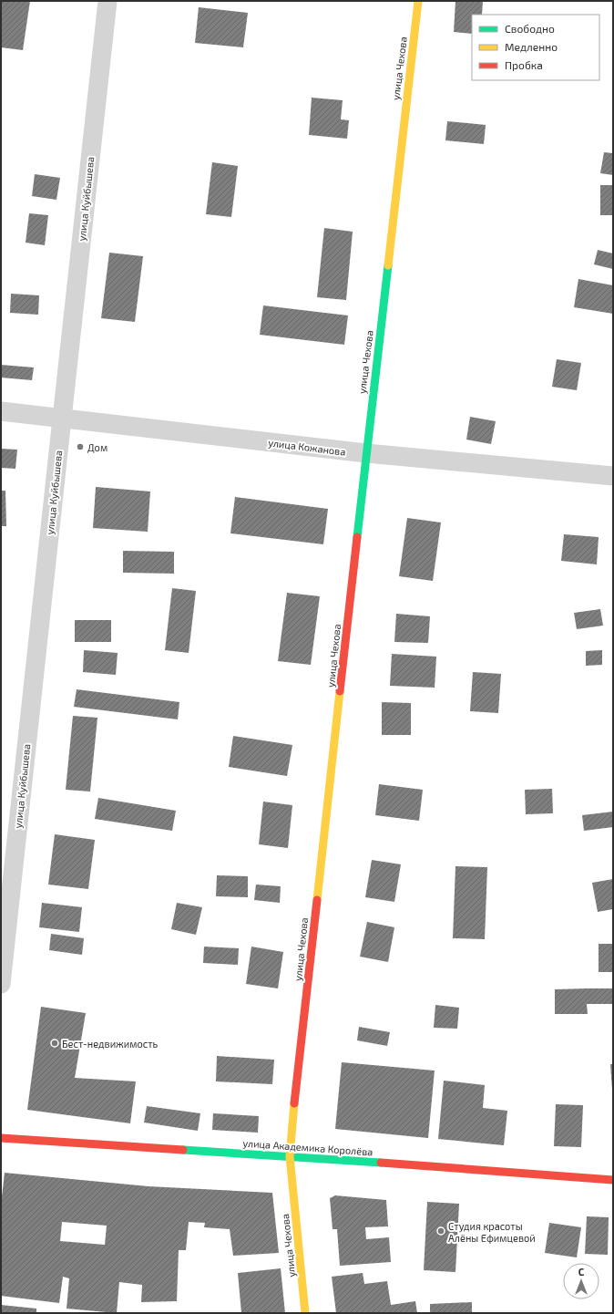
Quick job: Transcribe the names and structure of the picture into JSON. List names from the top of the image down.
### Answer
{
  "streets": {
    "street": [
      "улица Чехова",
      "улица Куйбышева",
      "улица Кожанова",
      "улица Академика Королёва"
    ]
  },
  "crossings": [
    ["улица Чехова", "улица Кожанова"],
    ["улица Чехова", "улица Академика Королёва"],
    ["улица Куйбышева", "улица Кожанова"]
  ],
  "places": ["Дом", "Бест-недвижимость", "Студия красоты Алёны Ефимцевой"],
  "legend": ["Свободно", "Медленно", "Пробка"],
  "north": "top"
}
